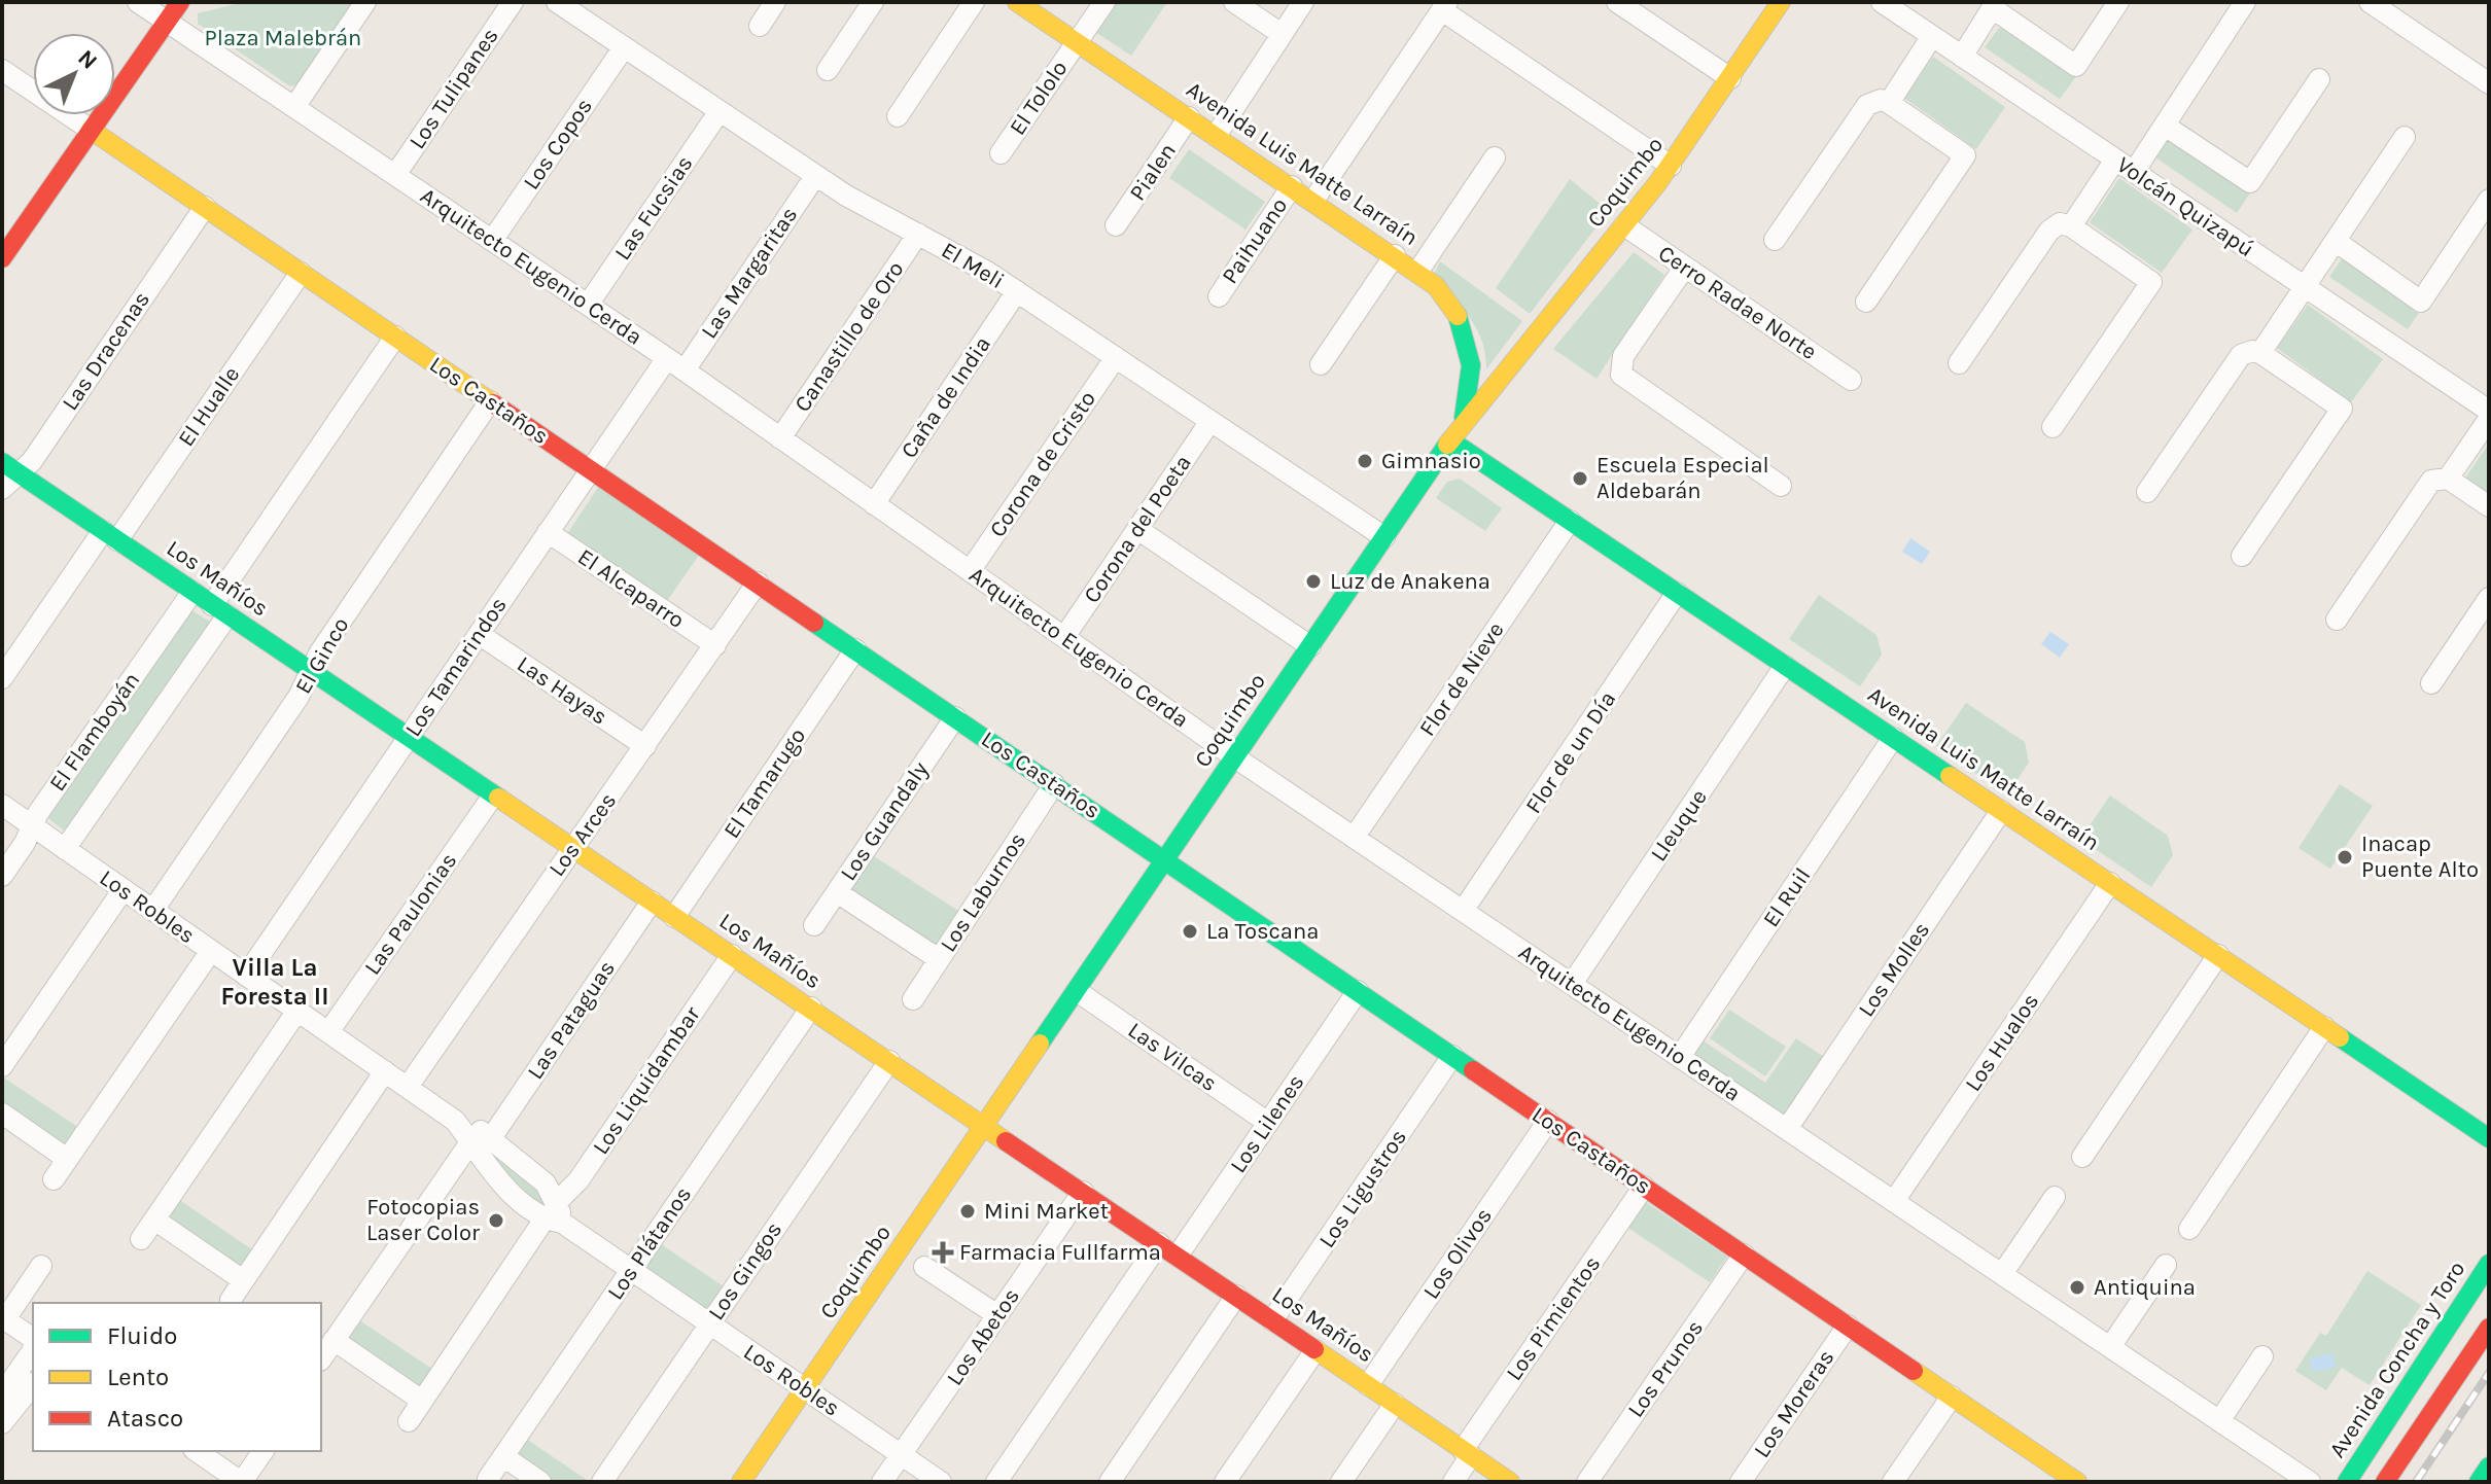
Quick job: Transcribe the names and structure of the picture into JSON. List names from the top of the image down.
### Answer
{
  "streets": {
    "street": [
      "Los Tulipanes",
      "El Tololo",
      "Los Copos",
      "Avenida Luis Matte Larraín",
      "Pialen",
      "Coquimbo",
      "Volcán Quizapú",
      "Las Fucsias",
      "Paihuano",
      "El Meli",
      "Arquitecto Eugenio Cerda",
      "Las Margaritas",
      "Cerro Radae Norte",
      "Canastillo de Oro",
      "Las Dracenas",
      "Caña de India",
      "Los Castaños",
      "El Hualle",
      "Corona de Cristo",
      "Corona del Poeta",
      "Los Mañíos",
      "El Alcaparro",
      "El Ginco",
      "Los Tamarindos",
      "Flor de Nieve",
      "Las Hayas",
      "El Flamboyán",
      "Flor de un Día",
      "El Tamarugo",
      "Los Guandaly",
      "Lleuque",
      "Los Arces",
      "Los Laburnos",
      "El Ruil",
      "Los Robles",
      "Las Paulonias",
      "Los Molles",
      "Las Pataguas",
      "Los Hualos",
      "Las Vilcas",
      "Los Liquidambar",
      "Los Lilenes",
      "Los Ligustros",
      "Los Plátanos",
      "Los Olivos",
      "Los Gingos",
      "Los Pimientos",
      "Los Abetos",
      "Avenida Concha y Toro",
      "Los Prunos",
      "Los Moreras"
    ]
  },
  "crossings": [
    ["Los Tulipanes", "Arquitecto Eugenio Cerda"],
    ["El Tololo", "Avenida Luis Matte Larraín"],
    ["Los Copos", "El Meli"],
    ["Los Copos", "Arquitecto Eugenio Cerda"],
    ["Avenida Luis Matte Larraín", "Pialen"],
    ["Avenida Luis Matte Larraín", "Coquimbo"],
    ["Avenida Luis Matte Larraín", "Paihuano"],
    ["Avenida Luis Matte Larraín", "Flor de Nieve"],
    ["Avenida Luis Matte Larraín", "Flor de un Día"],
    ["Avenida Luis Matte Larraín", "Lleuque"],
    ["Avenida Luis Matte Larraín", "El Ruil"],
    ["Avenida Luis Matte Larraín", "Los Molles"],
    ["Avenida Luis Matte Larraín", "Los Hualos"],
    ["Coquimbo", "El Meli"],
    ["Coquimbo", "Arquitecto Eugenio Cerda"],
    ["Coquimbo", "Cerro Radae Norte"],
    ["Coquimbo", "Los Castaños"],
    ["Coquimbo", "Los Mañíos"],
    ["Coquimbo", "Los Robles"],
    ["Coquimbo", "Las Vilcas"],
    ["Las Fucsias", "El Meli"],
    ["Las Fucsias", "Arquitecto Eugenio Cerda"],
    ["El Meli", "Las Margaritas"],
    ["El Meli", "Canastillo de Oro"],
    ["El Meli", "Caña de India"],
    ["El Meli", "Corona de Cristo"],
    ["El Meli", "Corona del Poeta"],
    ["Arquitecto Eugenio Cerda", "Las Margaritas"],
    ["Arquitecto Eugenio Cerda", "Canastillo de Oro"],
    ["Arquitecto Eugenio Cerda", "Caña de India"],
    ["Arquitecto Eugenio Cerda", "Corona de Cristo"],
    ["Arquitecto Eugenio Cerda", "Corona del Poeta"],
    ["Arquitecto Eugenio Cerda", "Los Tamarindos"],
    ["Arquitecto Eugenio Cerda", "Flor de Nieve"],
    ["Arquitecto Eugenio Cerda", "Flor de un Día"],
    ["Arquitecto Eugenio Cerda", "Lleuque"],
    ["Arquitecto Eugenio Cerda", "El Ruil"],
    ["Arquitecto Eugenio Cerda", "Los Molles"],
    ["Arquitecto Eugenio Cerda", "Los Hualos"],
    ["Las Margaritas", "Los Tamarindos"],
    ["Las Dracenas", "Los Castaños"],
    ["Las Dracenas", "Los Mañíos"],
    ["Los Castaños", "El Hualle"],
    ["Los Castaños", "El Ginco"],
    ["Los Castaños", "Los Tamarindos"],
    ["Los Castaños", "El Flamboyán"],
    ["Los Castaños", "El Tamarugo"],
    ["Los Castaños", "Los Guandaly"],
    ["Los Castaños", "Los Arces"],
    ["Los Castaños", "Los Laburnos"],
    ["Los Castaños", "Los Lilenes"],
    ["Los Castaños", "Los Ligustros"],
    ["Los Castaños", "Los Olivos"],
    ["Los Castaños", "Los Pimientos"],
    ["Los Castaños", "Los Prunos"],
    ["Los Castaños", "Los Moreras"],
    ["El Hualle", "Los Mañíos"],
    ["Los Mañíos", "El Ginco"],
    ["Los Mañíos", "Los Tamarindos"],
    ["Los Mañíos", "El Flamboyán"],
    ["Los Mañíos", "El Tamarugo"],
    ["Los Mañíos", "Los Arces"],
    ["Los Mañíos", "Las Paulonias"],
    ["Los Mañíos", "Las Pataguas"],
    ["Los Mañíos", "Los Liquidambar"],
    ["Los Mañíos", "Los Lilenes"],
    ["Los Mañíos", "Los Ligustros"],
    ["Los Mañíos", "Los Plátanos"],
    ["Los Mañíos", "Los Olivos"],
    ["Los Mañíos", "Los Gingos"],
    ["Los Mañíos", "Los Pimientos"],
    ["Los Mañíos", "Los Abetos"],
    ["El Alcaparro", "Los Tamarindos"],
    ["El Alcaparro", "Los Arces"],
    ["El Ginco", "Los Robles"],
    ["Los Tamarindos", "Las Hayas"],
    ["Los Tamarindos", "Los Robles"],
    ["Las Hayas", "Los Arces"],
    ["El Flamboyán", "Los Robles"],
    ["Los Arces", "Los Robles"],
    ["Los Robles", "Las Paulonias"],
    ["Los Robles", "Las Pataguas"],
    ["Los Robles", "Los Liquidambar"],
    ["Los Robles", "Los Plátanos"],
    ["Los Robles", "Los Gingos"],
    ["Los Robles", "Los Abetos"],
    ["Las Vilcas", "Los Lilenes"]
  ],
  "districts": ["Villa La Foresta II"],
  "parks": ["Plaza Malebrán"],
  "places": {
    "other": [
      "Gimnasio",
      "Escuela Especial Aldebarán",
      "Luz de Anakena",
      "Inacap Puente Alto",
      "La Toscana",
      "Mini Market",
      "Fotocopias Laser Color",
      "Antiquina"
    ],
    "health": ["Farmacia Fullfarma"]
  },
  "legend": ["Fluido", "Lento", "Atasco"],
  "north": "top right"
}
